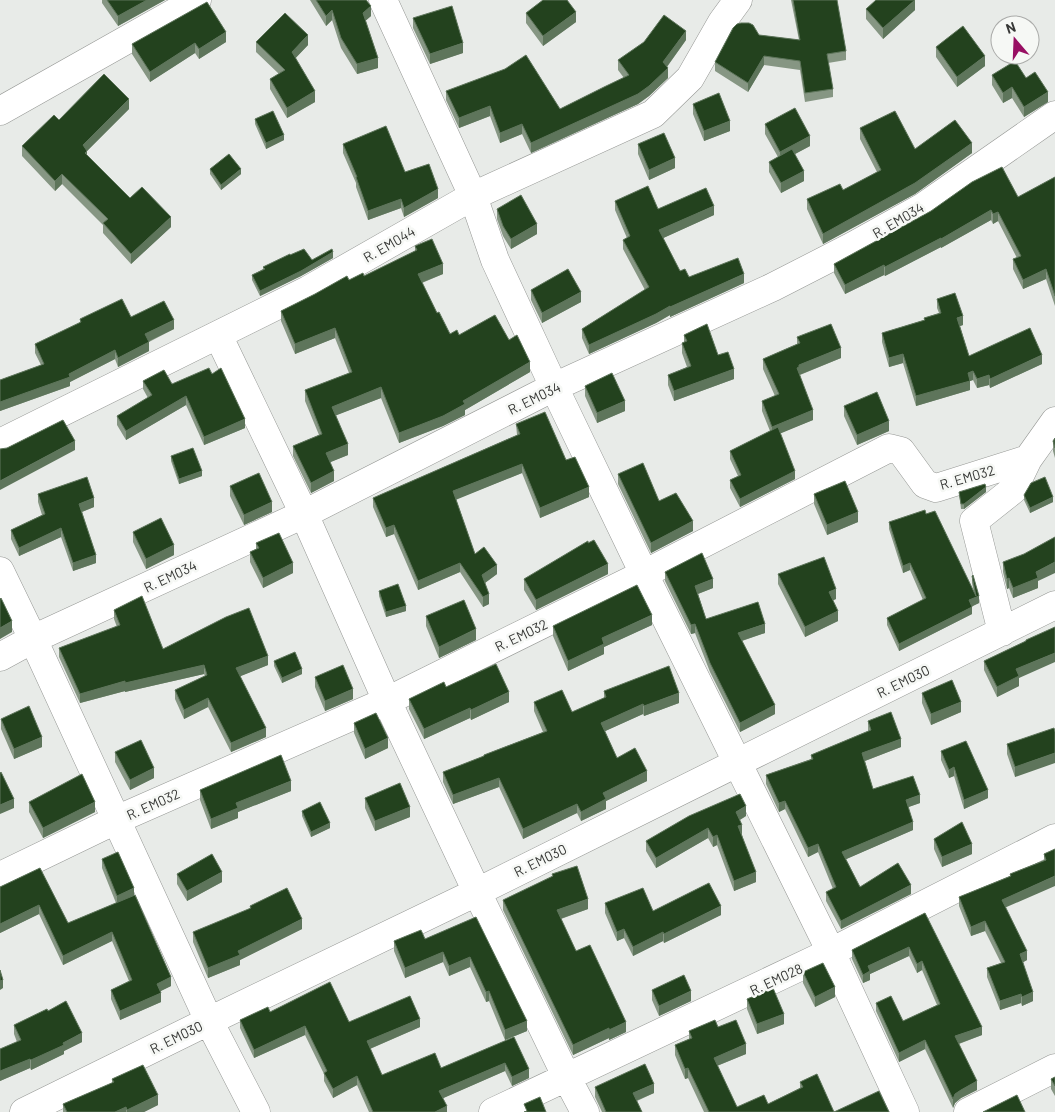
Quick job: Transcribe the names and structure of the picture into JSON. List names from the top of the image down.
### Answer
{
  "streets": {
    "street": [
      "R. EM034",
      "R. EM044",
      "R. EM032",
      "R. EM030",
      "R. EM028"
    ]
  },
  "north": "top"
}
